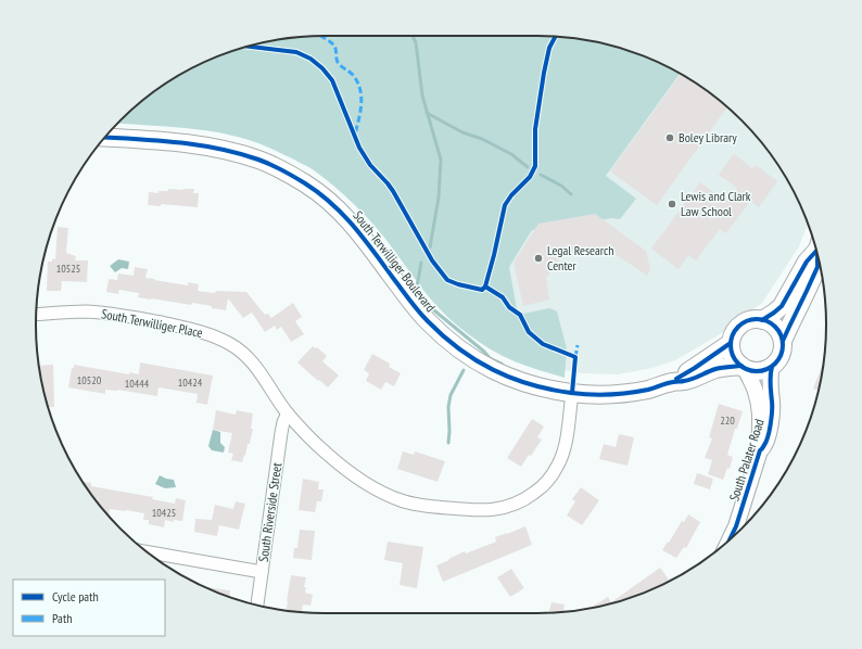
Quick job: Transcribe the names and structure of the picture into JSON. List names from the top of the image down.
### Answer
{
  "streets": {
    "main road": ["South Terwilliger Boulevard"],
    "street": ["South Terwilliger Place", "South Palater Road", "South Riverside Street"]
  },
  "crossings": [
    ["South Terwilliger Boulevard", "South Terwilliger Place"],
    ["South Terwilliger Boulevard", "South Palater Road"],
    ["South Terwilliger Place", "South Riverside Street"]
  ],
  "places": ["Boley Library", "Lewis and Clark Law School", "Legal Research Center"],
  "house_numbers": [
    "10525",
    "10520",
    "10424",
    "10444",
    "220",
    "10425"
  ],
  "legend": ["Cycle path", "Path"]
}
